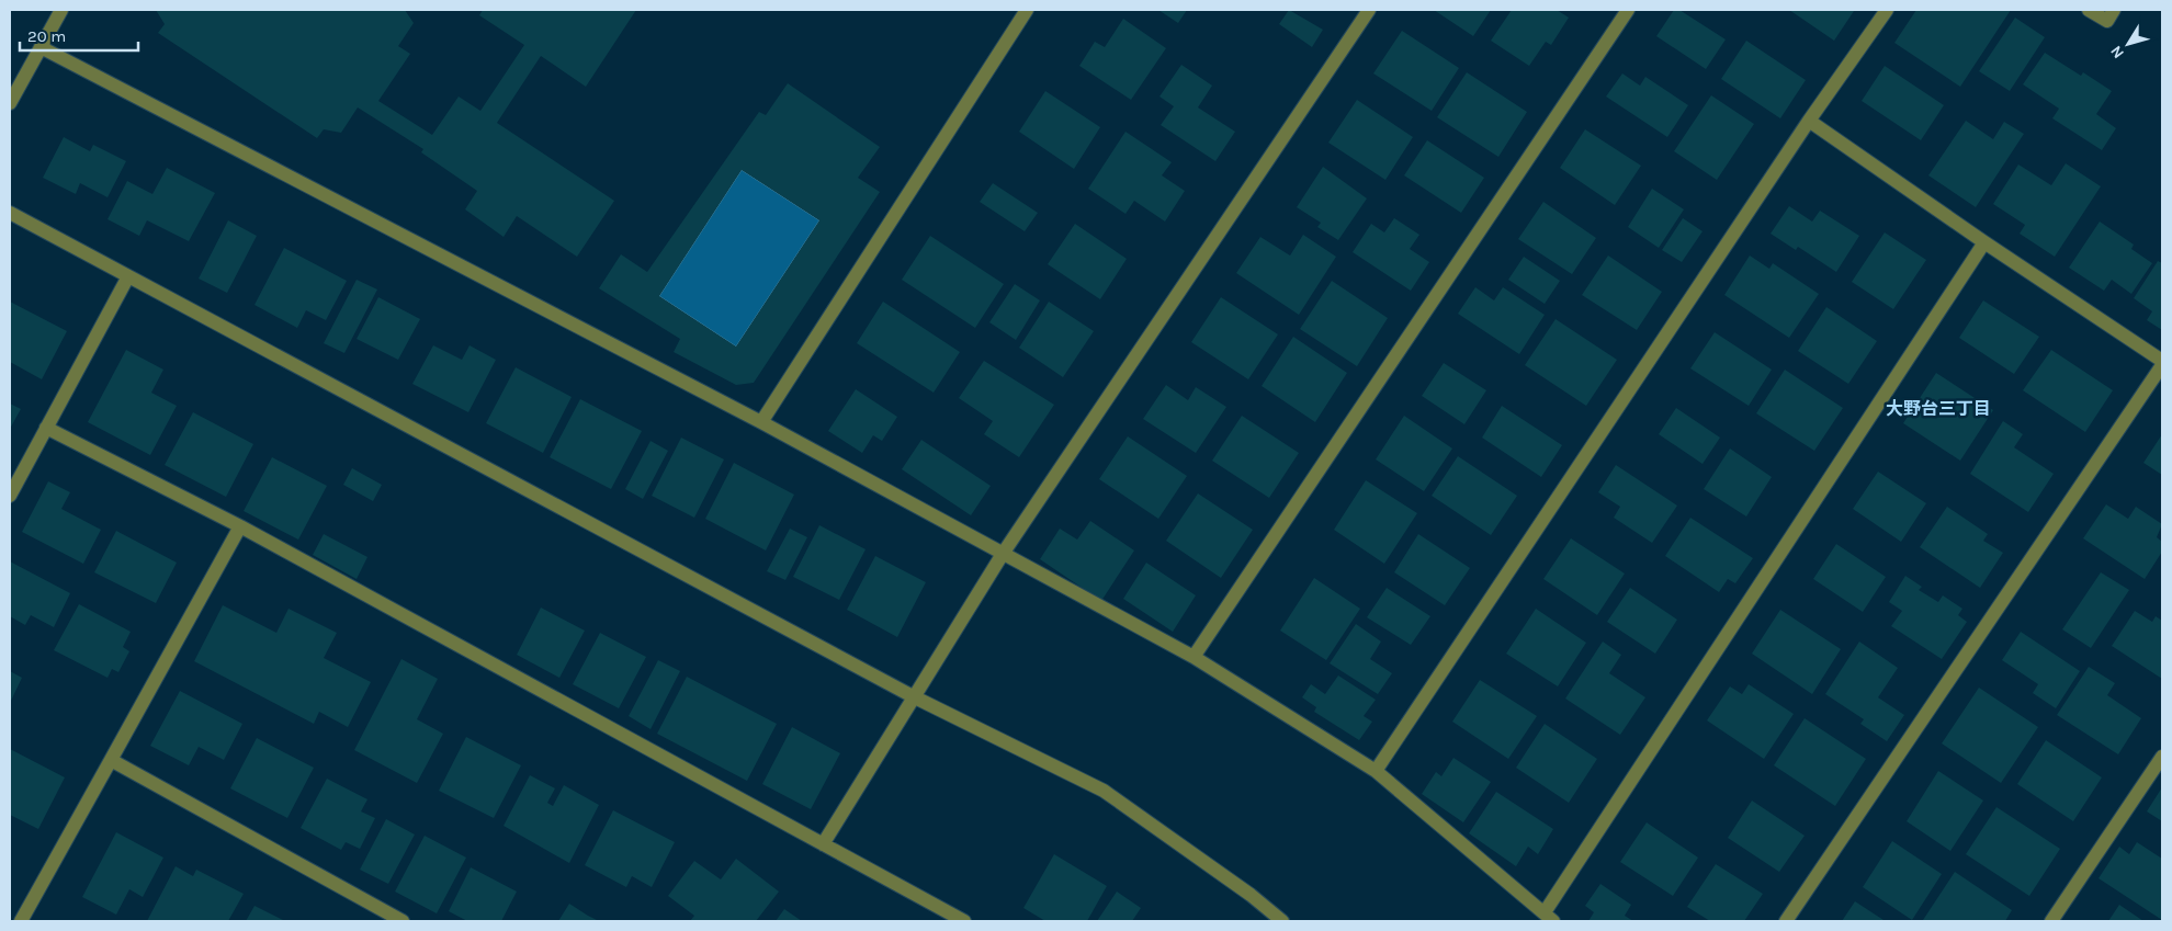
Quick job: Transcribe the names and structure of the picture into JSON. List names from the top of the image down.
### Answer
{
  "districts": ["大野台三丁目"],
  "scale_bar": "20 m",
  "north": "bottom left"
}
